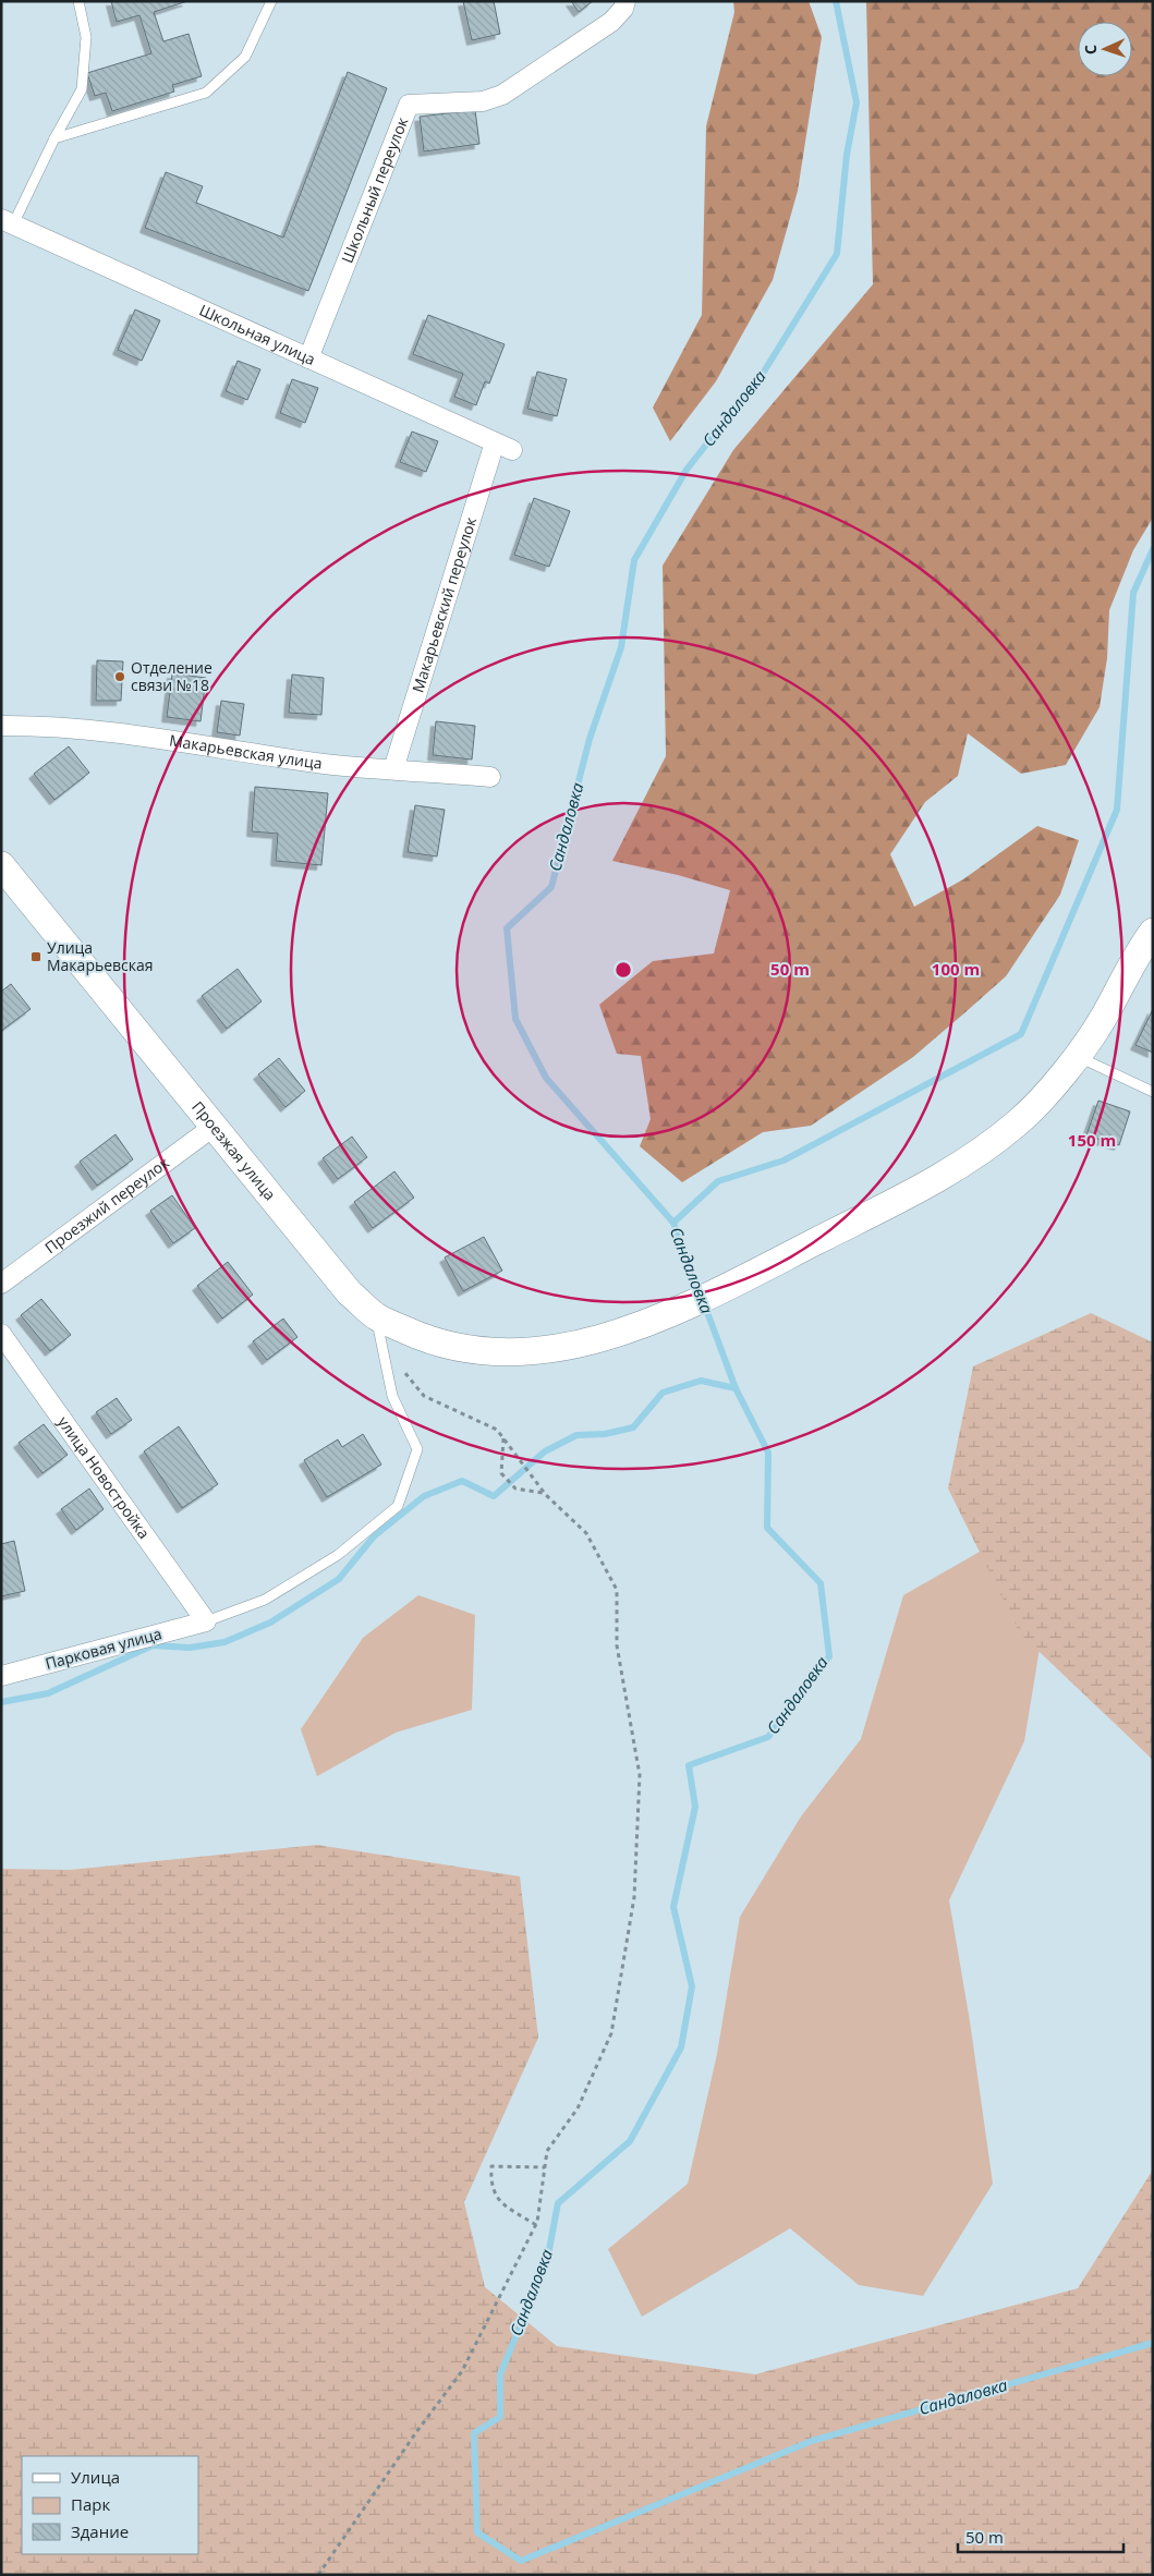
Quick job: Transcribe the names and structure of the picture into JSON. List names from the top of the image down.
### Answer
{
  "streets": {
    "street": [
      "Школьный переулок",
      "Школьная улица",
      "Макарьевский переулок",
      "Макарьевская улица",
      "Проезжая улица",
      "Проезжий переулок",
      "улица Новостройка",
      "Парковая улица"
    ]
  },
  "crossings": [
    ["Школьный переулок", "Школьная улица"],
    ["Школьная улица", "Макарьевский переулок"],
    ["Макарьевский переулок", "Макарьевская улица"],
    ["Проезжая улица", "Проезжий переулок"],
    ["улица Новостройка", "Парковая улица"]
  ],
  "water": ["Сандаловка"],
  "places": {
    "other": ["Отделение связи №18"],
    "transit": ["Улица Макарьевская"]
  },
  "legend": ["Улица", "Парк", "Здание"],
  "scale_bar": "50 m",
  "north": "left",
  "rings": ["50 m", "100 m", "150 m"]
}
